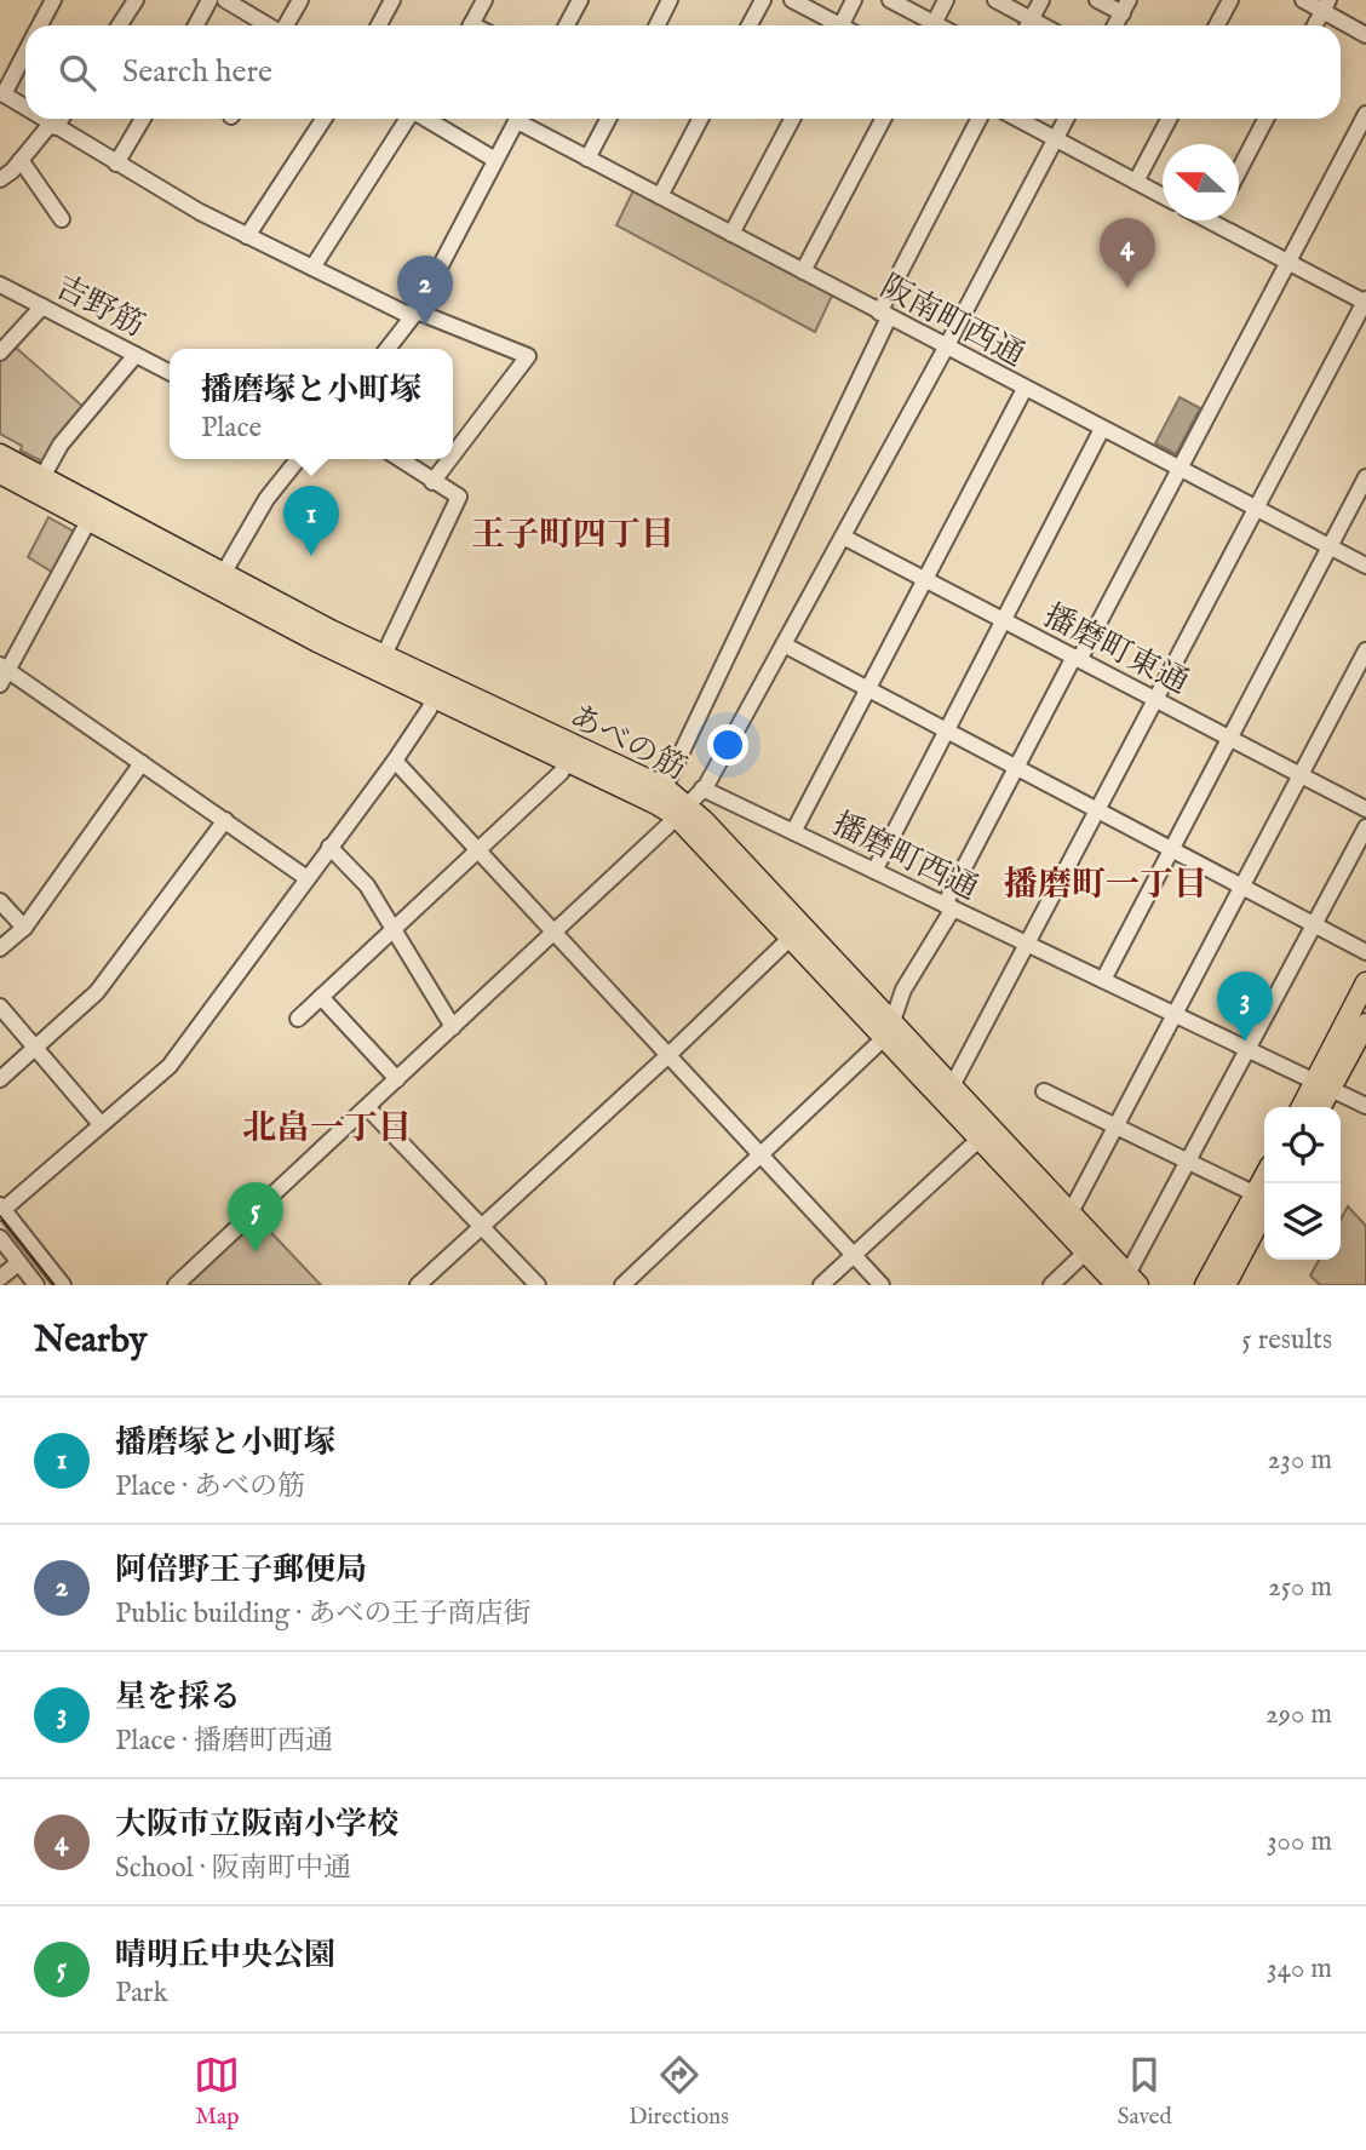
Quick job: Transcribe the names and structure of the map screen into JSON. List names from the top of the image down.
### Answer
{
  "streets": {
    "main road": ["あべの筋"],
    "street": [
      "吉野筋",
      "阪南町西通",
      "播磨町東通",
      "播磨町西通"
    ]
  },
  "districts": ["王子町四丁目", "播磨町一丁目", "北畠一丁目"],
  "north": "left",
  "page": {
    "search": "Search here",
    "pins": [
      "4",
      "2",
      "1",
      "3",
      "5"
    ],
    "popup": ["播磨塚と小町塚", "Place"],
    "heading": ["Nearby", "5 results"],
    "list": [
      {
        "mark": "1",
        "name": "播磨塚と小町塚",
        "note": "Place · あべの筋",
        "value": "230 m"
      },
      {
        "mark": "2",
        "name": "阿倍野王子郵便局",
        "note": "Public building · あべの王子商店街",
        "value": "250 m"
      },
      {
        "mark": "3",
        "name": "星を採る",
        "note": "Place · 播磨町西通",
        "value": "290 m"
      },
      {
        "mark": "4",
        "name": "大阪市立阪南小学校",
        "note": "School · 阪南町中通",
        "value": "300 m"
      },
      {
        "mark": "5",
        "name": "晴明丘中央公園",
        "note": "Park",
        "value": "340 m"
      }
    ],
    "nav": ["Map", "Directions", "Saved"]
  }
}
